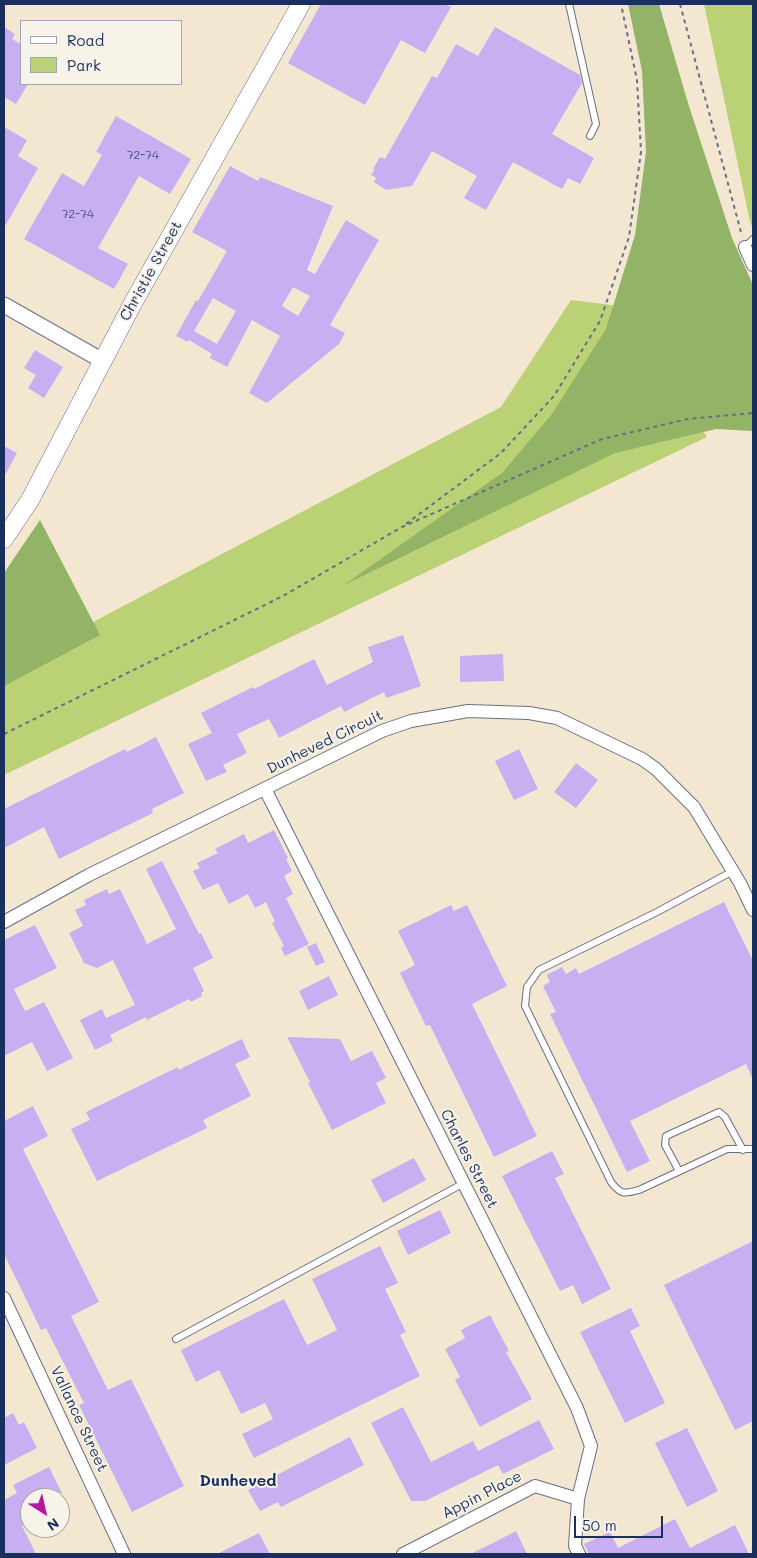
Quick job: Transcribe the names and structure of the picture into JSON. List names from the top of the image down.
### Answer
{
  "streets": {
    "main road": ["Christie Street"],
    "street": [
      "Dunheved Circuit",
      "Charles Street",
      "Vallance Street",
      "Appin Place"
    ]
  },
  "crossings": [
    ["Dunheved Circuit", "Charles Street"],
    ["Charles Street", "Appin Place"]
  ],
  "districts": ["Dunheved"],
  "house_numbers": ["72-74", "72-74"],
  "legend": ["Road", "Park"],
  "scale_bar": "50 m",
  "north": "bottom right"
}
